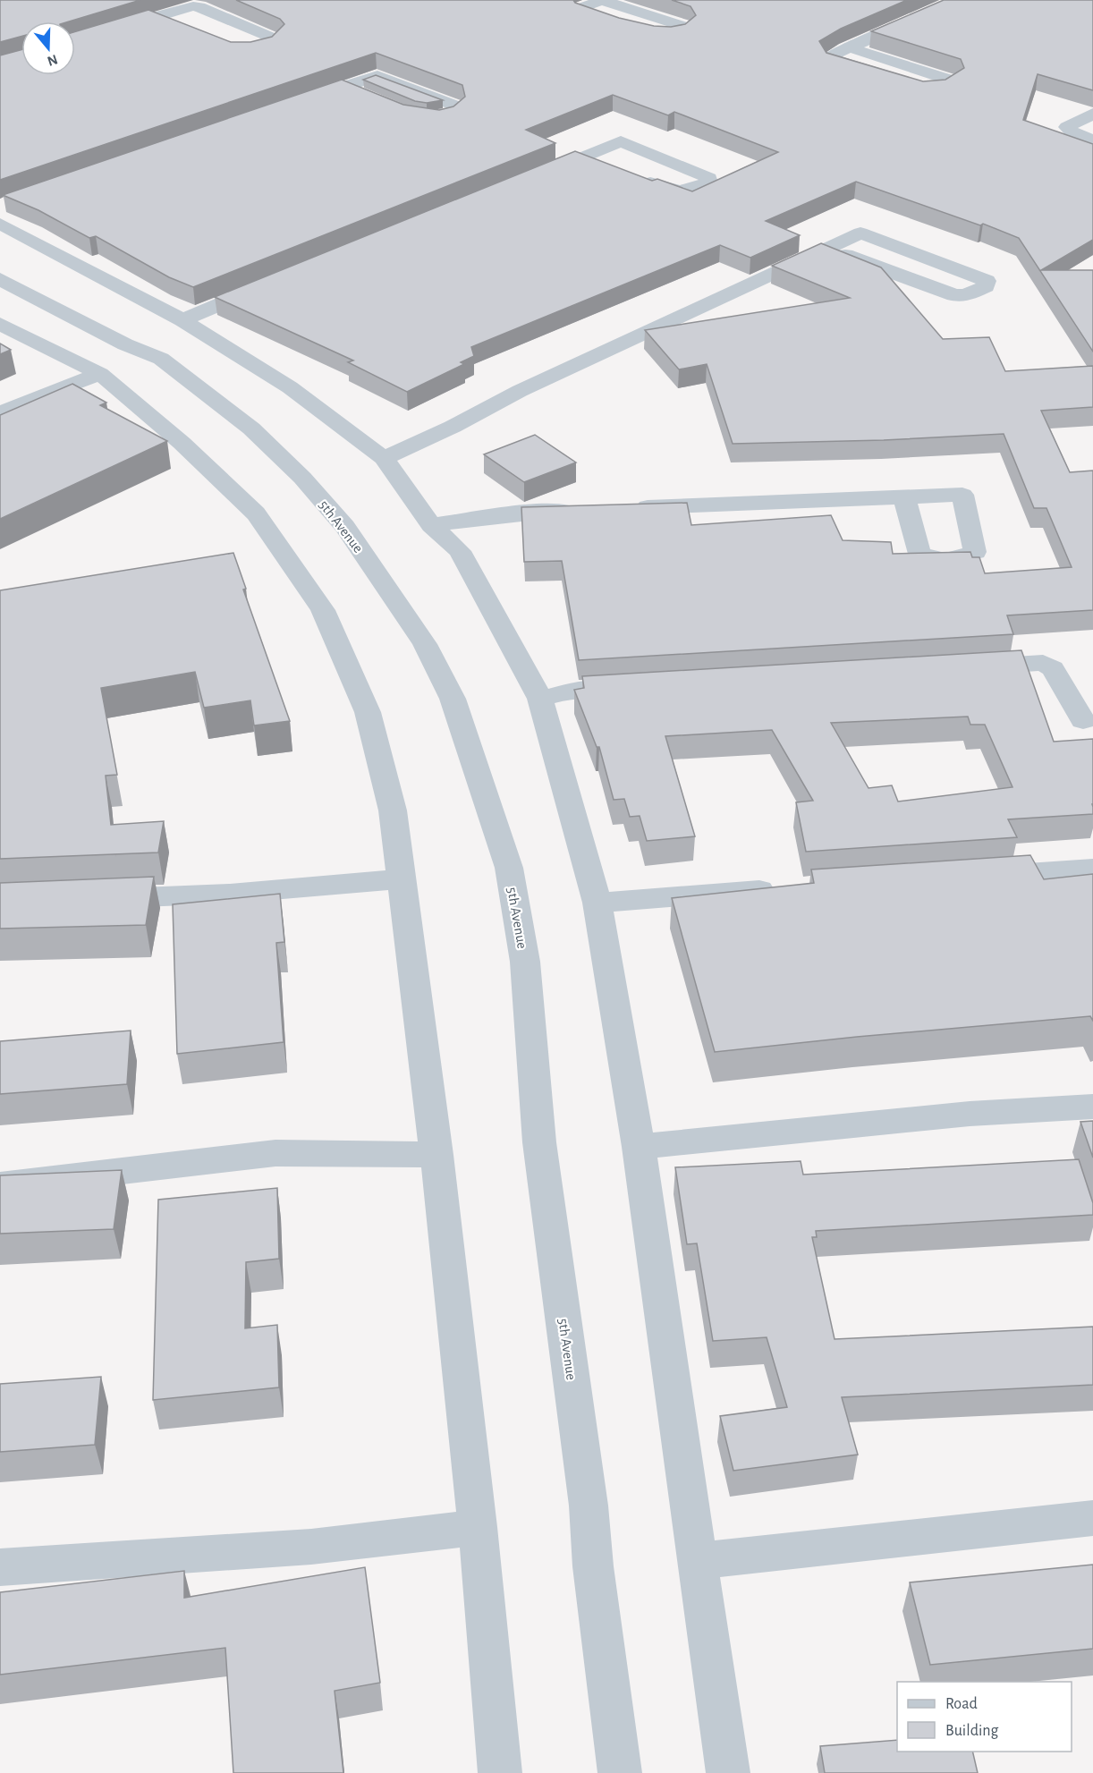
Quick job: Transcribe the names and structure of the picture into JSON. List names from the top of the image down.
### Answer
{
  "streets": {
    "street": ["5th Avenue"]
  },
  "legend": ["Road", "Building"],
  "north": "bottom"
}
